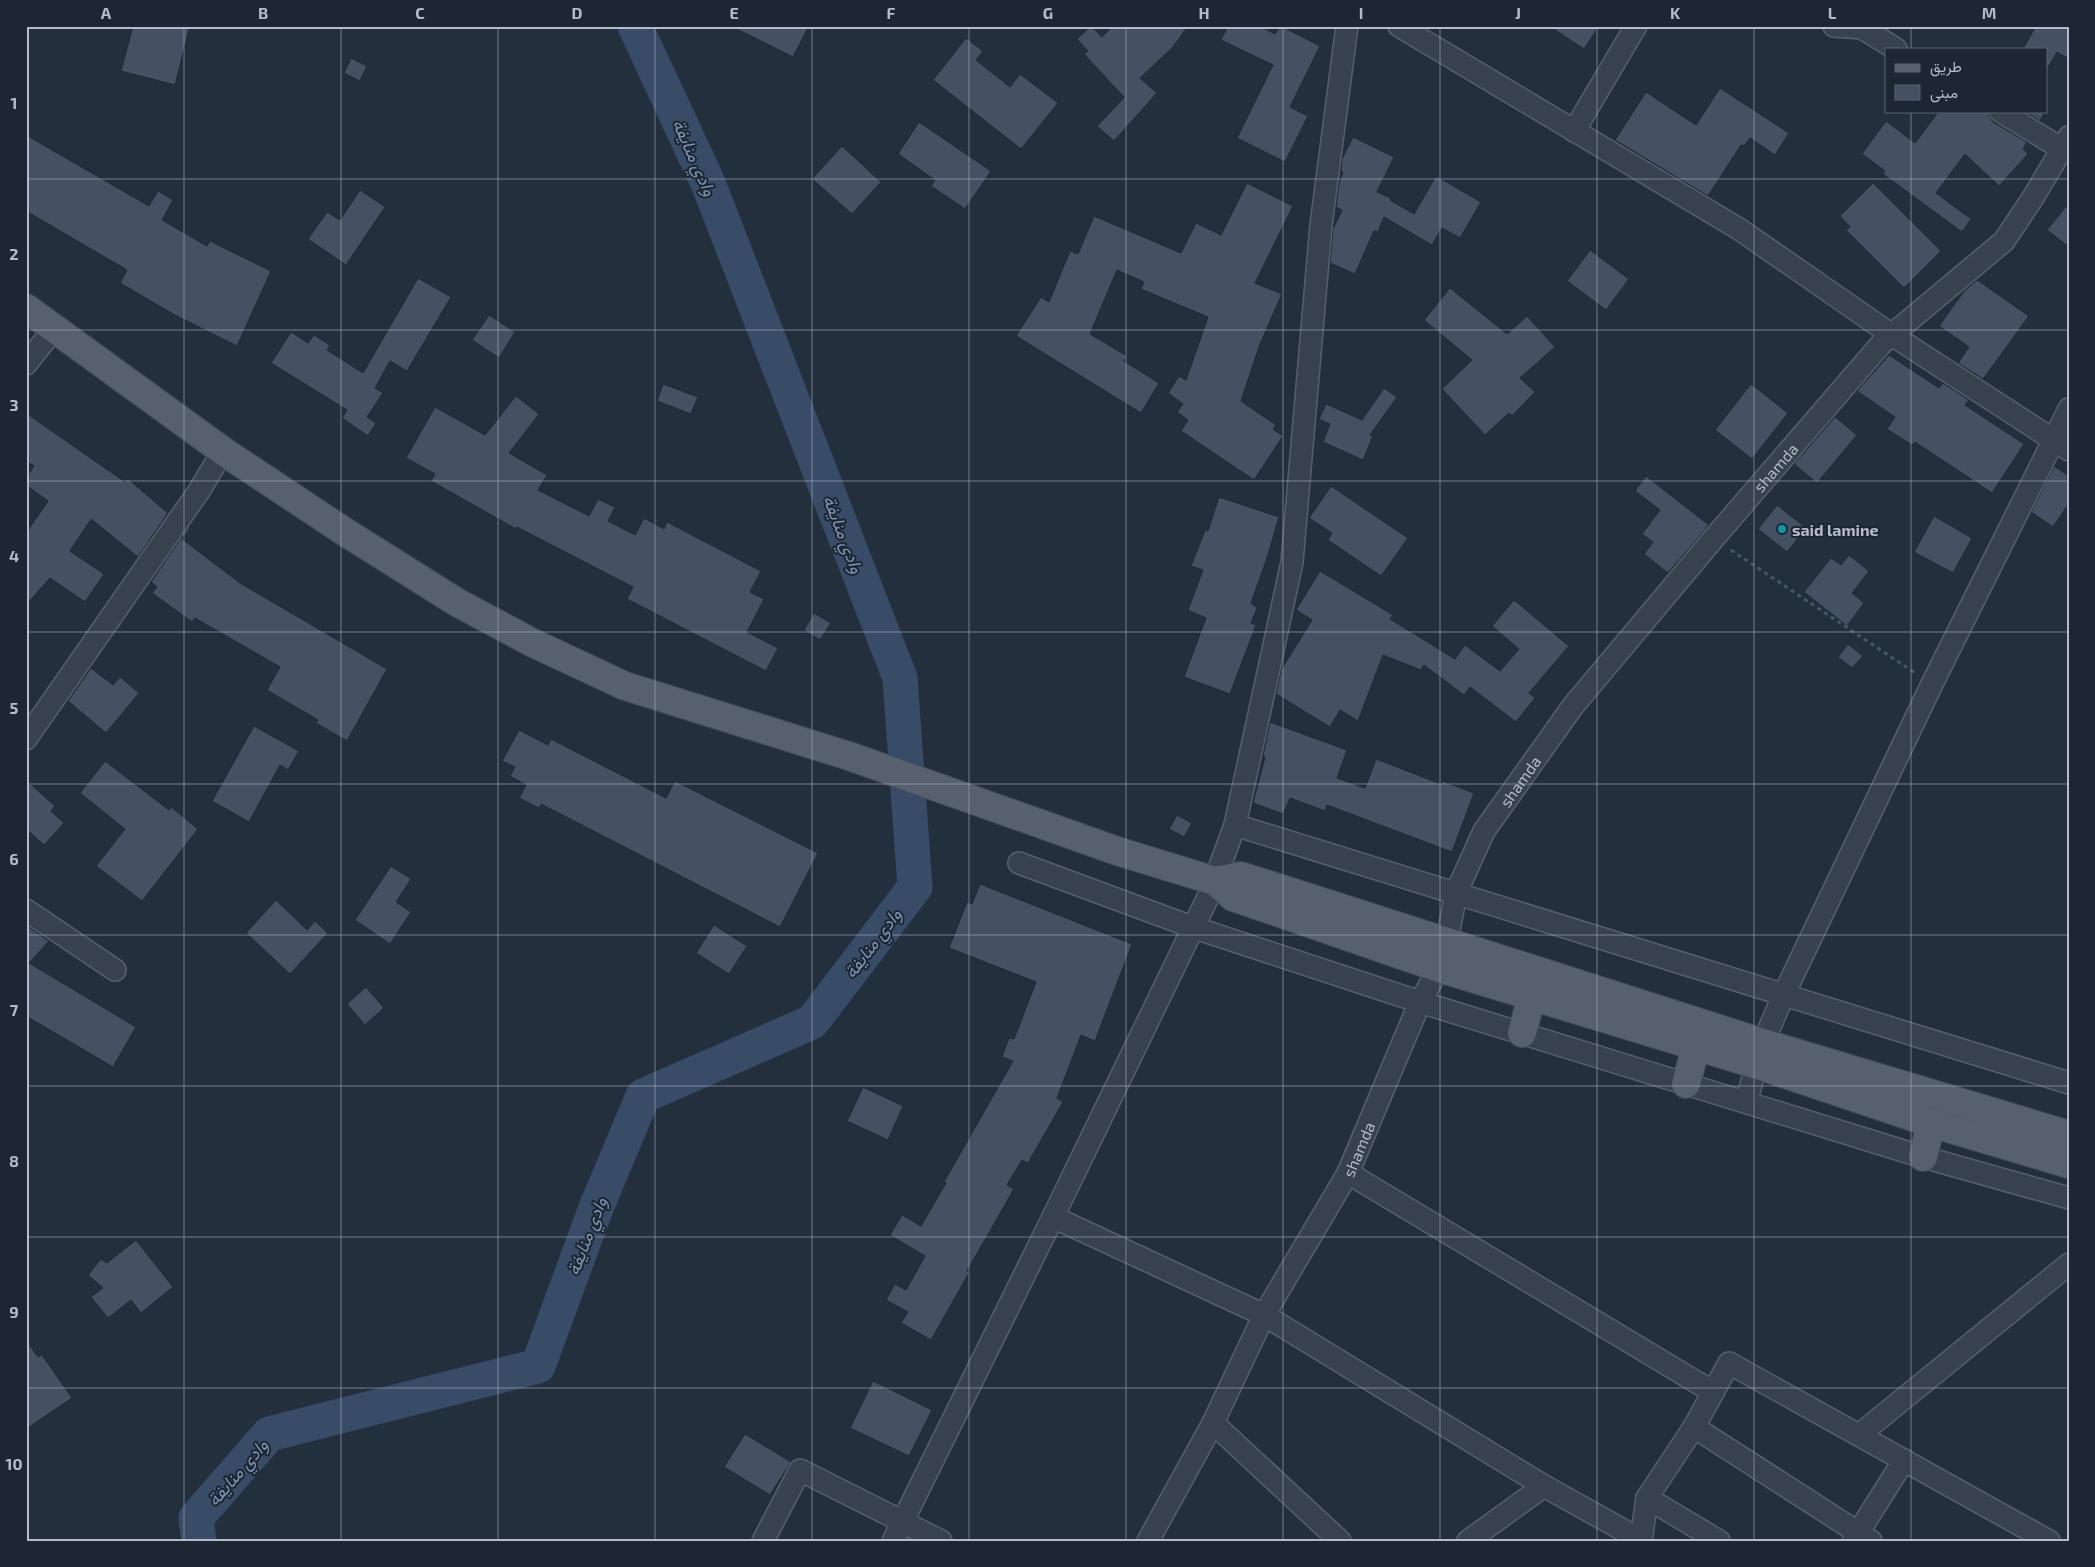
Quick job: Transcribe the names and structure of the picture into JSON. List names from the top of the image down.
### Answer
{
  "streets": {
    "street": ["shamda"]
  },
  "water": ["وادي منايفة"],
  "places": ["said lamine"],
  "legend": ["طريق", "مبنى"],
  "grid": {
    "columns": [
      "A",
      "B",
      "C",
      "D",
      "E",
      "F",
      "G",
      "H",
      "I",
      "J",
      "K",
      "L",
      "M"
    ],
    "rows": [
      "1",
      "2",
      "3",
      "4",
      "5",
      "6",
      "7",
      "8",
      "9",
      "10"
    ]
  }
}
